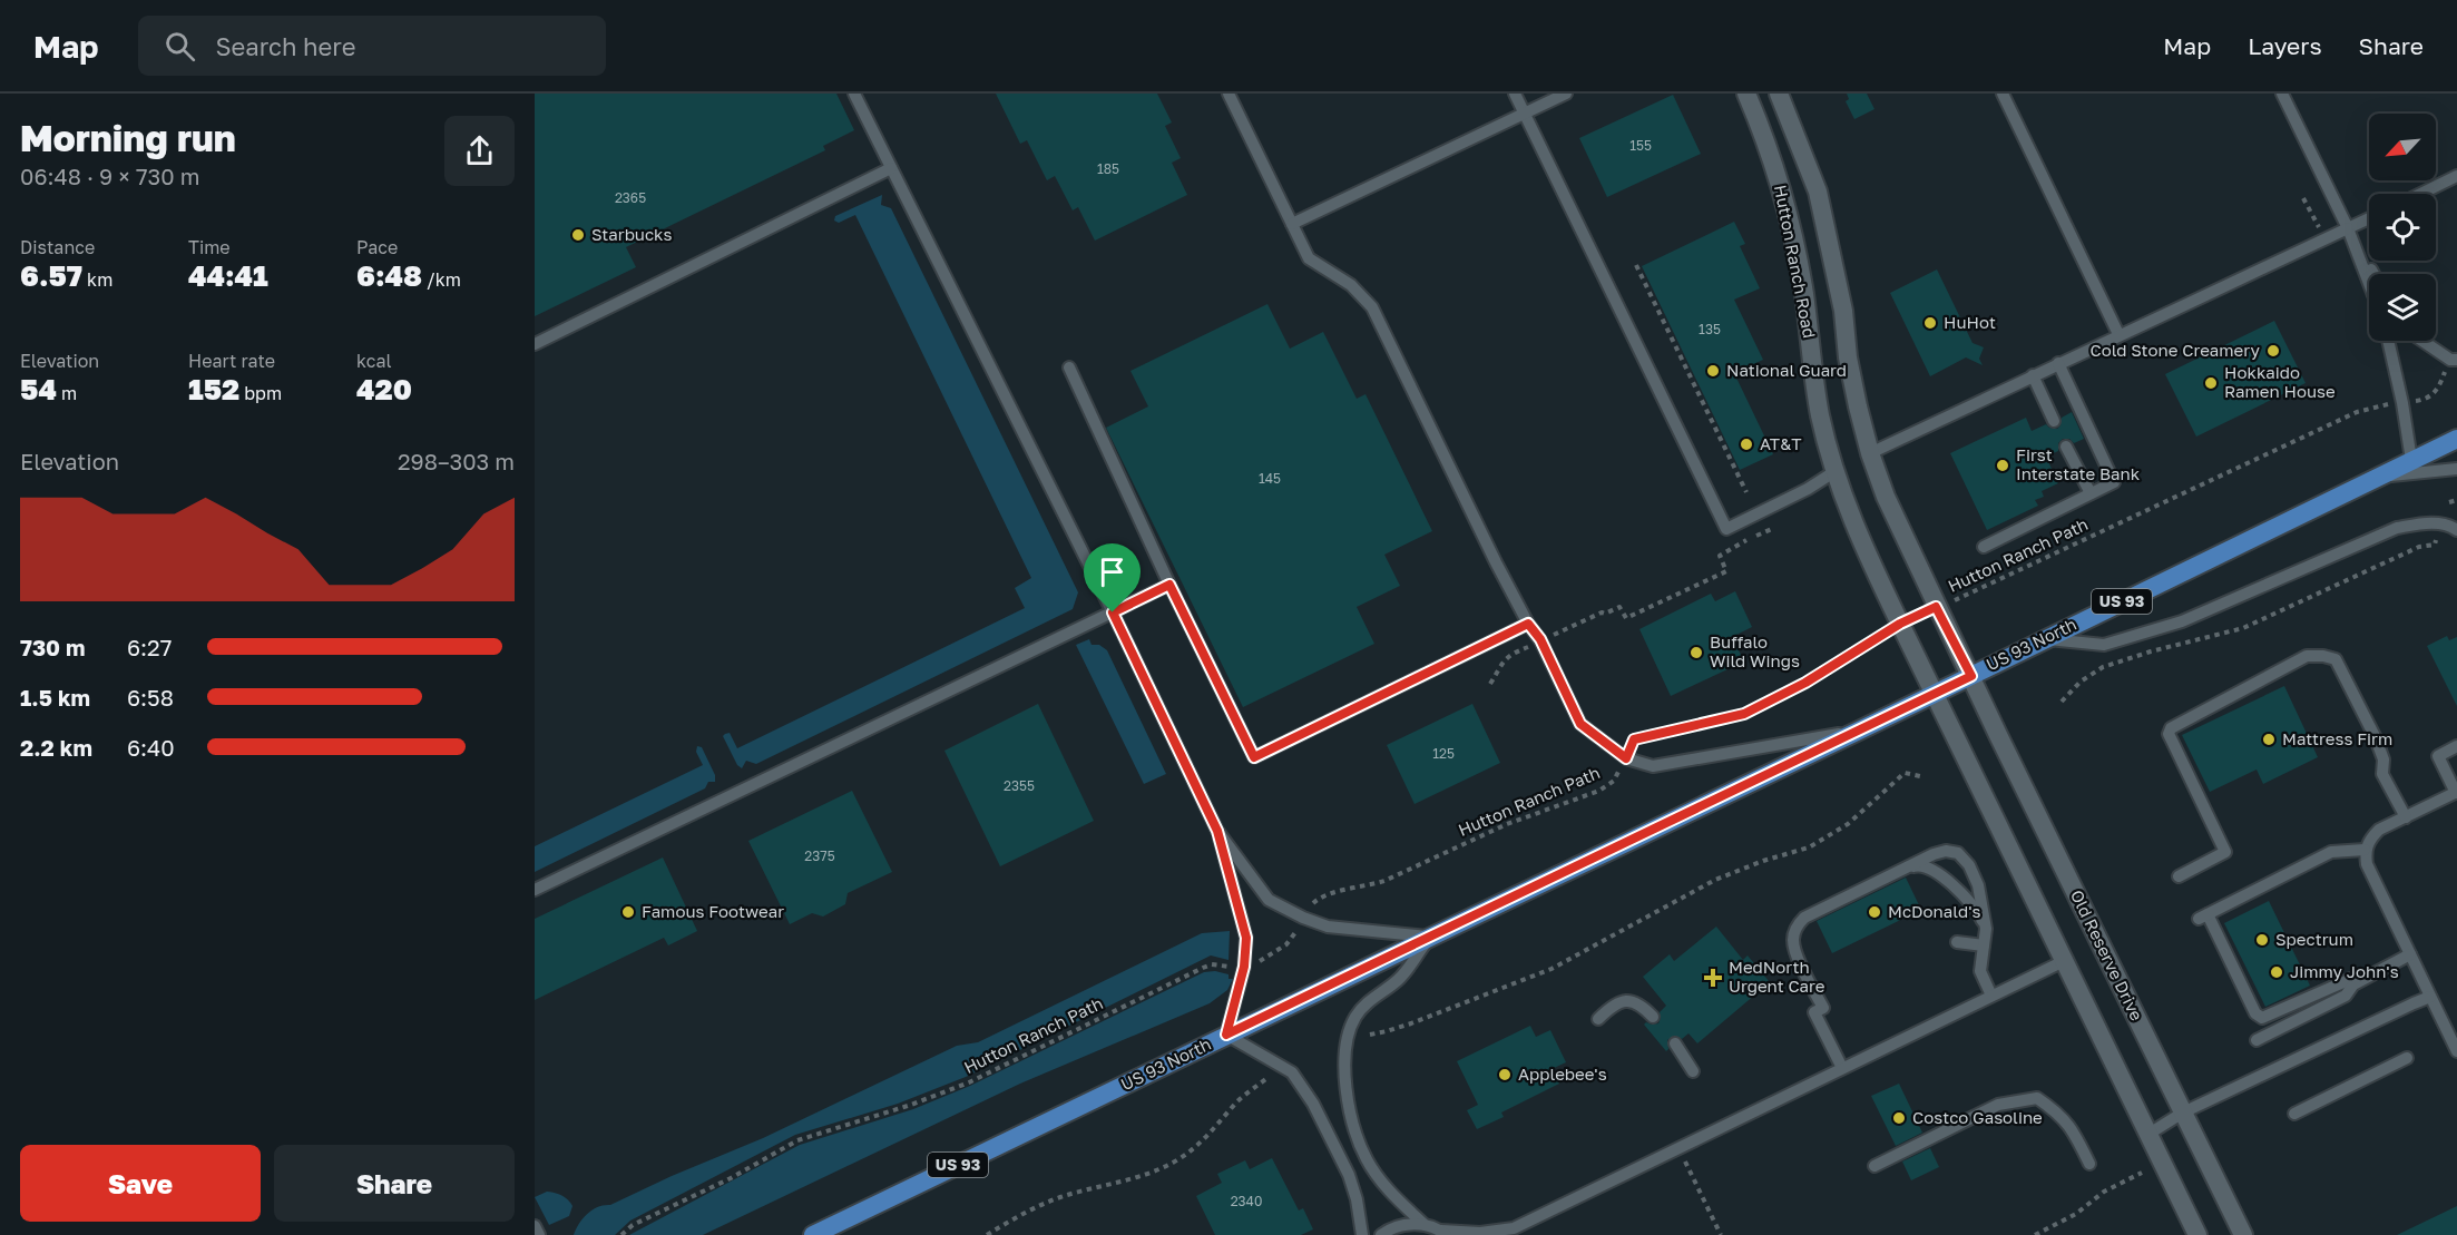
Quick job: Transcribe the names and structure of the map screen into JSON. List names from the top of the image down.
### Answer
{
  "streets": {
    "main road": [
      "Hutton Ranch Road",
      "US 93",
      "US 93 North",
      "Old Reserve Drive"
    ],
    "path": ["Hutton Ranch Path"]
  },
  "crossings": [
    ["Hutton Ranch Road", "Hutton Ranch Path"],
    ["Hutton Ranch Road", "US 93 North"],
    ["Hutton Ranch Road", "Old Reserve Drive"],
    ["US 93 North", "Old Reserve Drive"]
  ],
  "places": {
    "other": [
      "Starbucks",
      "HuHot",
      "Cold Stone Creamery",
      "National Guard",
      "Hokkaido Ramen House",
      "AT&T",
      "First Interstate Bank",
      "Buffalo Wild Wings",
      "Mattress Firm",
      "Famous Footwear",
      "McDonald's",
      "Spectrum",
      "Jimmy John's",
      "Applebee's",
      "Costco Gasoline"
    ],
    "health": ["MedNorth Urgent Care"]
  },
  "house_numbers": [
    "155",
    "185",
    "2365",
    "135",
    "145",
    "125",
    "2355",
    "2375",
    "2340"
  ],
  "north": "bottom left",
  "page": {
    "header": "Map",
    "search": "Search here",
    "nav": ["Map", "Layers", "Share"],
    "heading": ["Morning run", "06:48 · 9 × 730 m"],
    "stats": [
      ["Distance", "6.57 km"],
      ["Time", "44:41"],
      ["Pace", "6:48 /km"],
      ["Elevation", "54 m"],
      ["Heart rate", "152 bpm"],
      ["kcal", "420"]
    ],
    "chart": ["Elevation", "298–303 m"],
    "list": [
      {
        "name": "730 m",
        "note": "6:27"
      },
      {
        "name": "1.5 km",
        "note": "6:58"
      },
      {
        "name": "2.2 km",
        "note": "6:40"
      }
    ],
    "buttons": ["Save", "Share"]
  }
}
